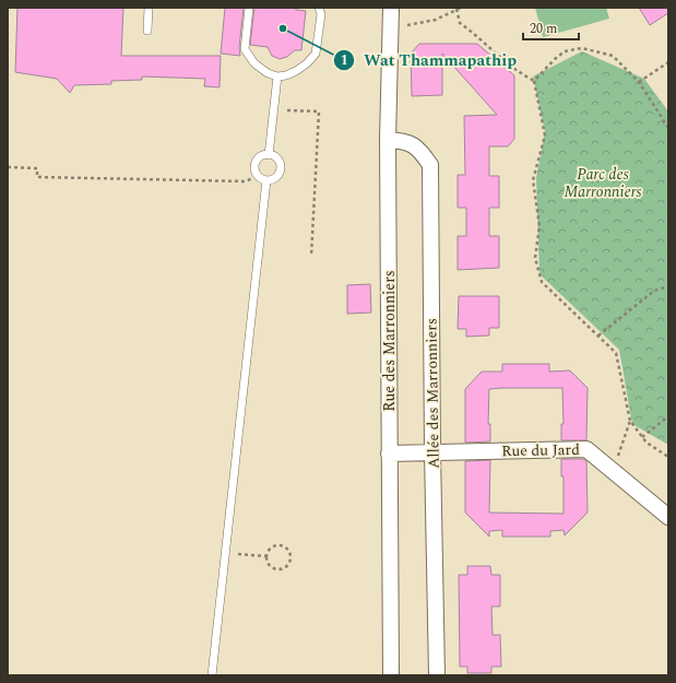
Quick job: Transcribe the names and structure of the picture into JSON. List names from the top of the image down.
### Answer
{
  "streets": {
    "street": ["Rue des Marronniers", "Allée des Marronniers", "Rue du Jard"]
  },
  "crossings": [
    ["Rue des Marronniers", "Allée des Marronniers"],
    ["Rue des Marronniers", "Rue du Jard"],
    ["Allée des Marronniers", "Rue du Jard"]
  ],
  "parks": ["Parc des Marronniers"],
  "places": ["Wat Thammapathip"],
  "scale_bar": "20 m"
}
